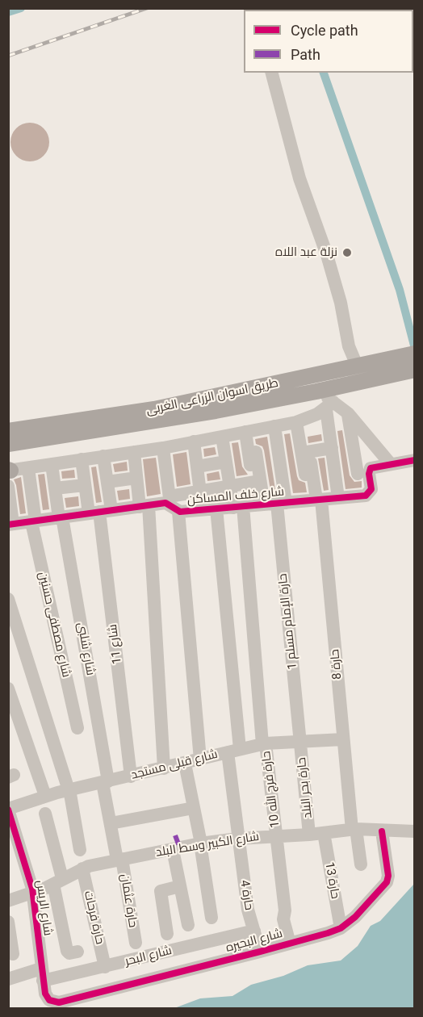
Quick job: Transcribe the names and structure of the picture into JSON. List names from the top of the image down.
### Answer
{
  "streets": {
    "main road": ["طريق اسوان الزراعى الغربى"],
    "street": [
      "شارع خلف المساكن",
      "حارة الإمام مسلم 1",
      "شارع مصطفى حسنين",
      "شارع 11",
      "شارع شلبى",
      "حارة 8",
      "شارع قبلى مستجد",
      "حارة بحر البلد",
      "حارة فرج الله 10",
      "شارع الكبير وسط البلد",
      "حارة 13",
      "حارة 4",
      "حارة عثمان",
      "شارع الريس",
      "حارة فرحات",
      "شارع البحيره",
      "شارع البحر"
    ]
  },
  "crossings": [
    ["شارع خلف المساكن", "حارة الإمام مسلم 1"],
    ["شارع خلف المساكن", "شارع مصطفى حسنين"],
    ["شارع خلف المساكن", "شارع 11"],
    ["شارع خلف المساكن", "شارع شلبى"],
    ["شارع خلف المساكن", "حارة 8"],
    ["شارع خلف المساكن", "حارة فرج الله 10"],
    ["حارة الإمام مسلم 1", "شارع قبلى مستجد"],
    ["حارة الإمام مسلم 1", "حارة بحر البلد"],
    ["شارع 11", "شارع قبلى مستجد"],
    ["شارع شلبى", "شارع قبلى مستجد"],
    ["شارع شلبى", "حارة عثمان"],
    ["حارة 8", "شارع قبلى مستجد"],
    ["حارة 8", "شارع الكبير وسط البلد"],
    ["شارع قبلى مستجد", "حارة بحر البلد"],
    ["شارع قبلى مستجد", "حارة فرج الله 10"],
    ["شارع قبلى مستجد", "حارة عثمان"],
    ["شارع قبلى مستجد", "شارع الريس"],
    ["حارة بحر البلد", "شارع الكبير وسط البلد"],
    ["حارة فرج الله 10", "شارع الكبير وسط البلد"],
    ["حارة فرج الله 10", "شارع البحيره"],
    ["شارع الكبير وسط البلد", "حارة 13"],
    ["شارع الكبير وسط البلد", "حارة 4"],
    ["شارع الكبير وسط البلد", "حارة عثمان"],
    ["شارع الكبير وسط البلد", "شارع الريس"],
    ["شارع الكبير وسط البلد", "حارة فرحات"],
    ["شارع الكبير وسط البلد", "شارع البحيره"],
    ["حارة 13", "شارع البحيره"],
    ["حارة 4", "شارع البحيره"],
    ["حارة 4", "شارع البحر"],
    ["شارع الريس", "شارع البحيره"],
    ["شارع الريس", "شارع البحر"],
    ["حارة فرحات", "شارع البحر"]
  ],
  "places": ["نزلة عبد اللاه"],
  "legend": ["Cycle path", "Path"]
}
